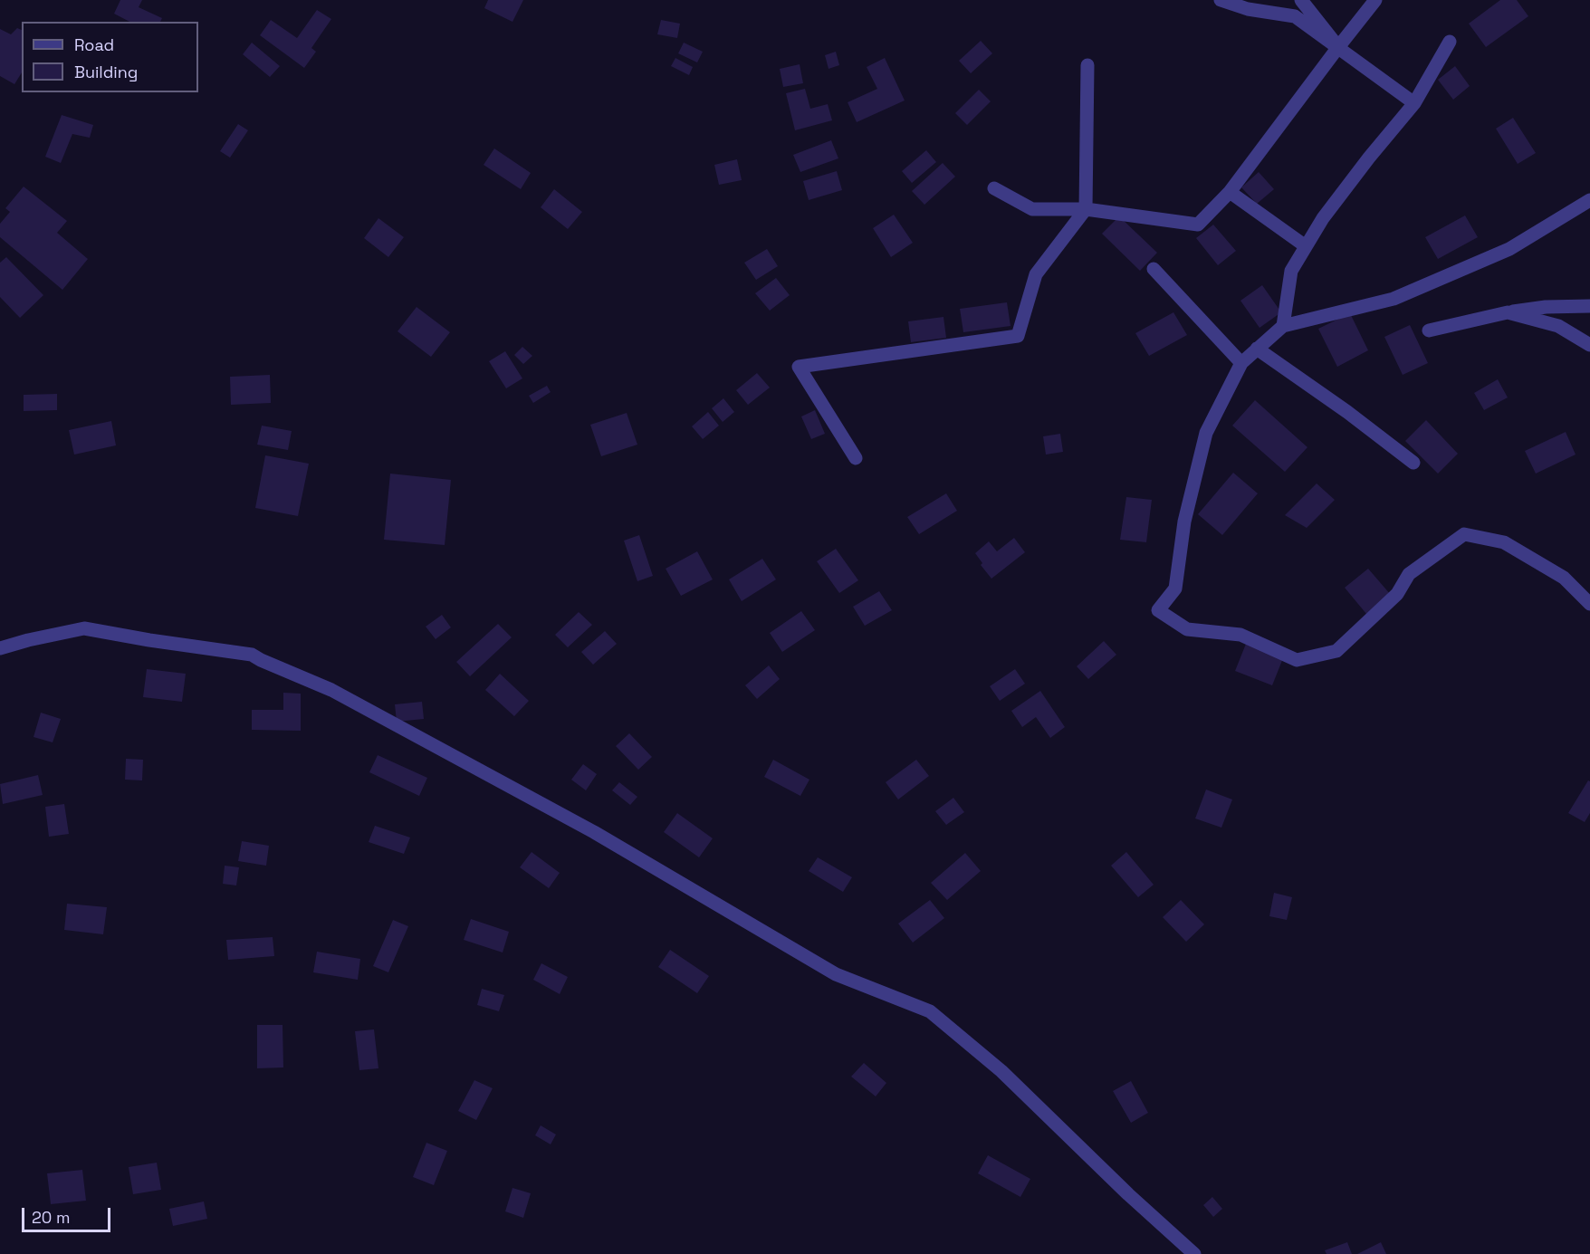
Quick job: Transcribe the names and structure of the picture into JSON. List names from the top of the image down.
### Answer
{
  "legend": ["Road", "Building"],
  "scale_bar": "20 m"
}
